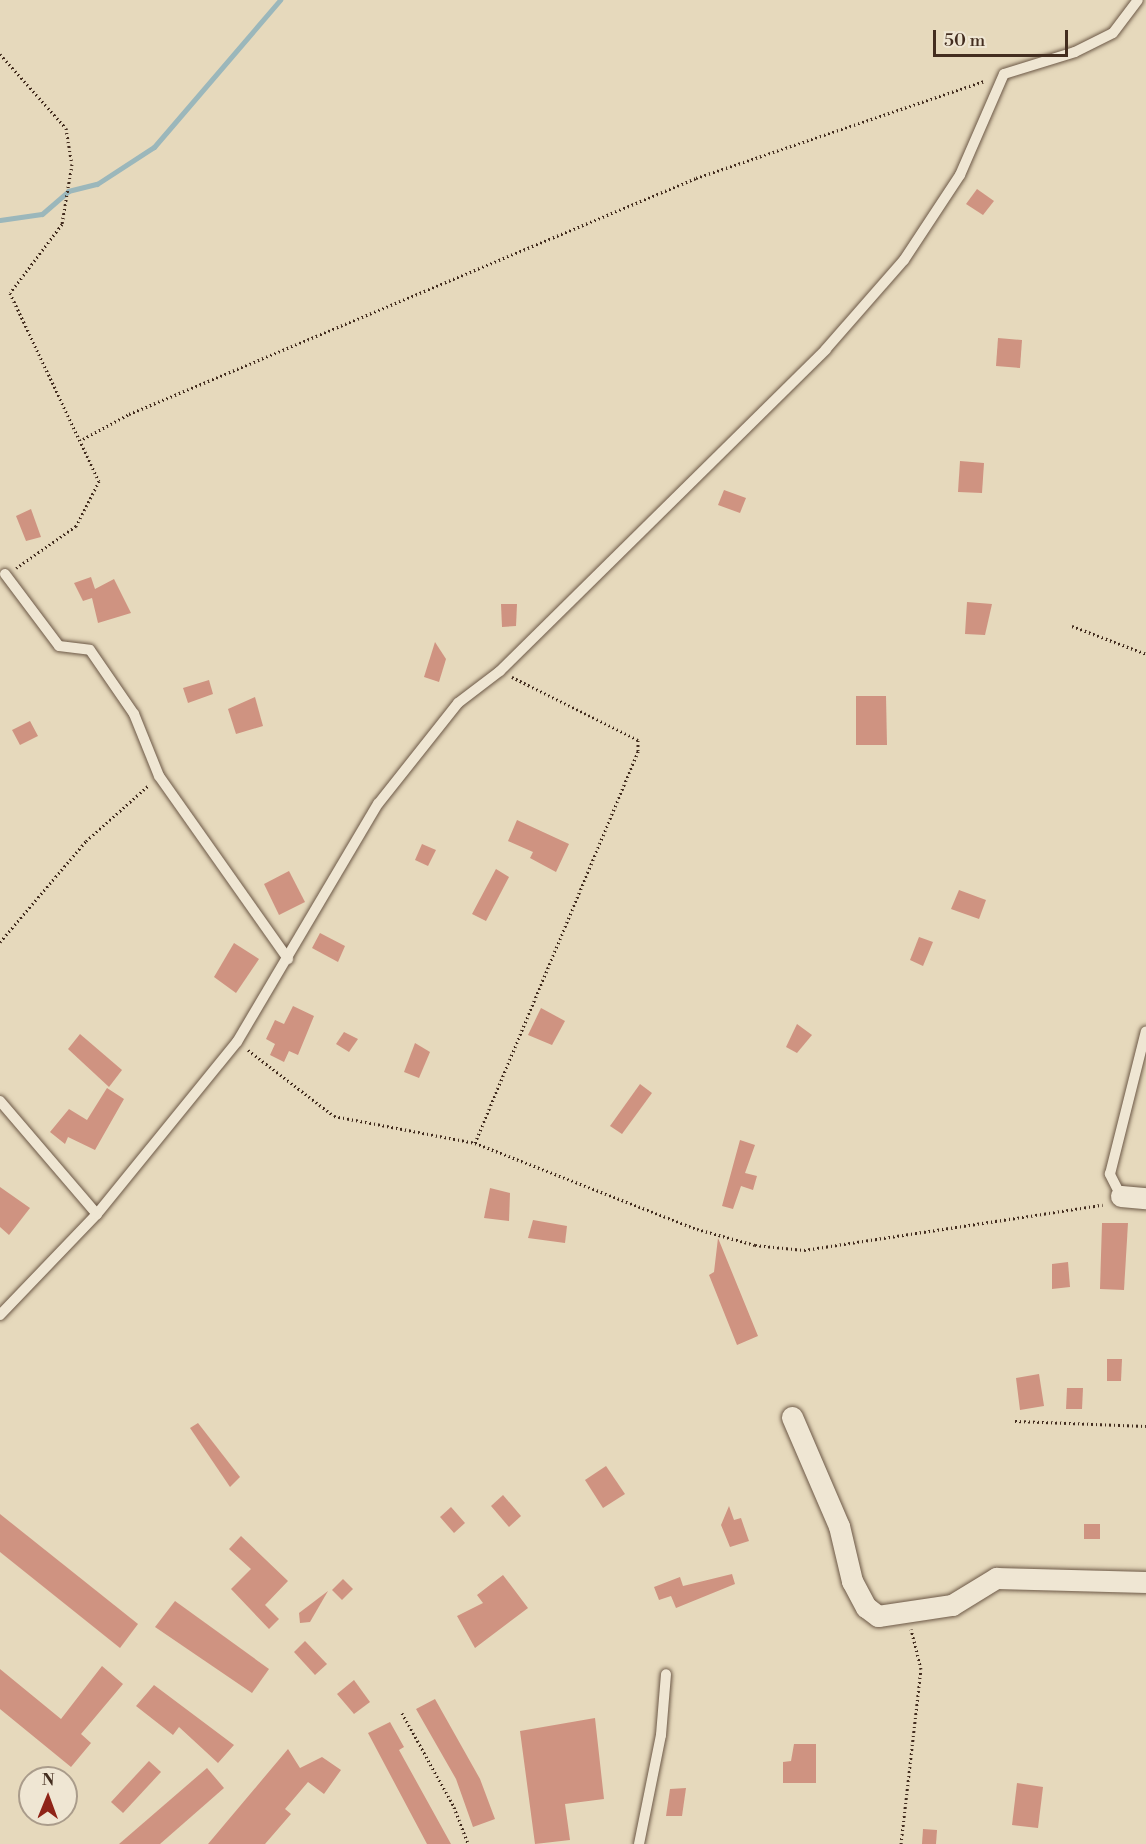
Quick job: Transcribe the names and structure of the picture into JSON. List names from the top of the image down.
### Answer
{
  "scale_bar": "50 m",
  "north": "top"
}
